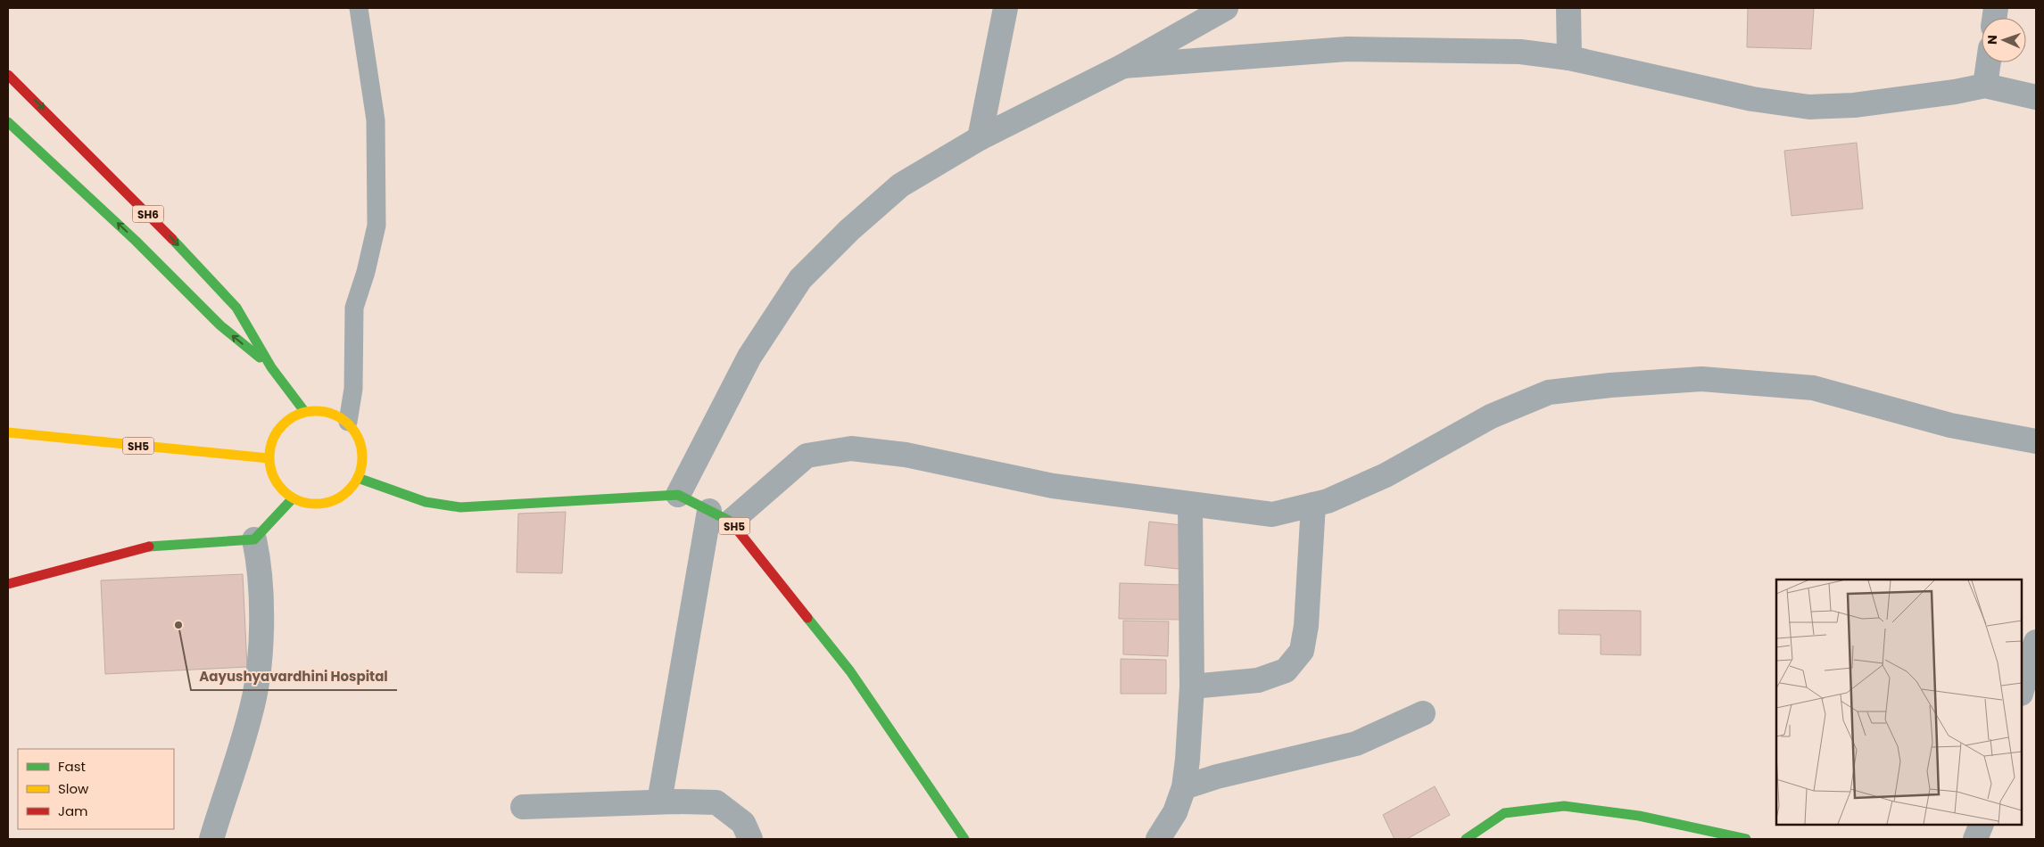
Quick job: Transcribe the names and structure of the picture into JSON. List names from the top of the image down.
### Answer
{
  "streets": {
    "main road": ["SH6", "SH5"]
  },
  "crossings": [
    ["SH6", "SH5"]
  ],
  "places": ["Aayushyavardhini Hospital"],
  "legend": ["Fast", "Slow", "Jam"],
  "north": "left"
}
